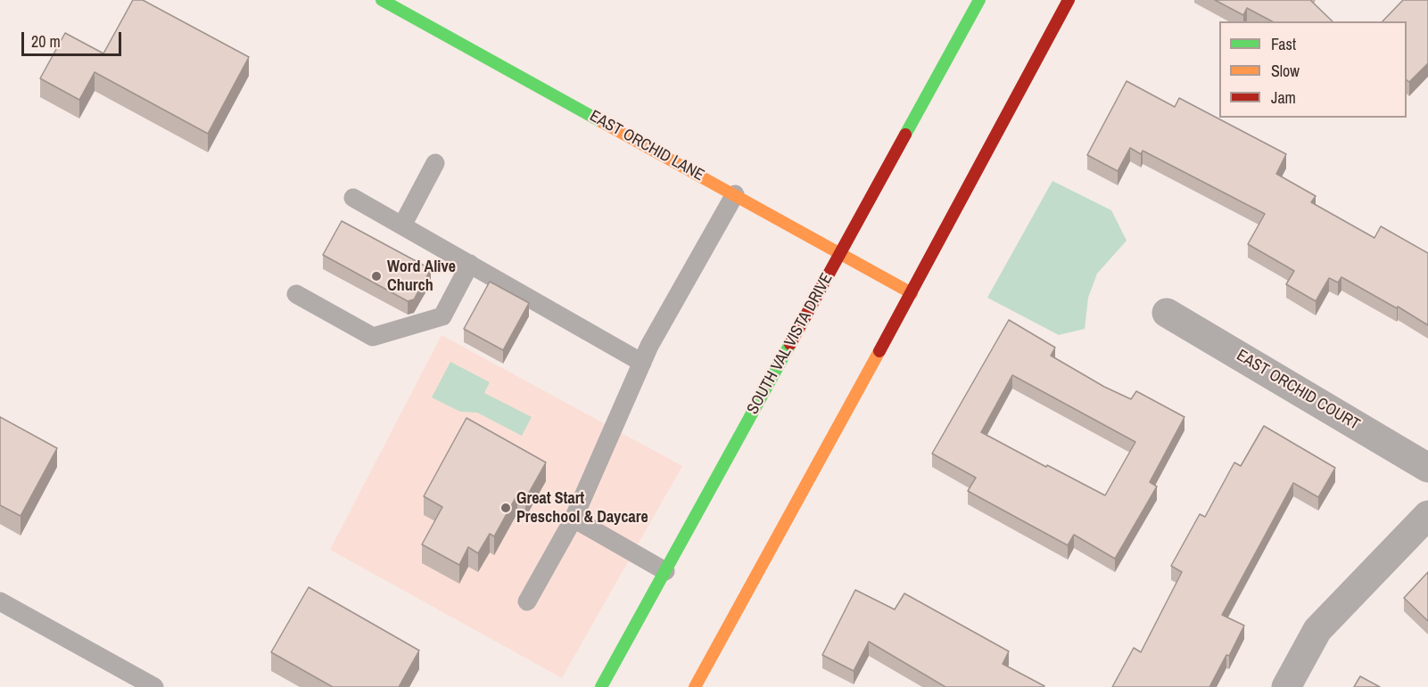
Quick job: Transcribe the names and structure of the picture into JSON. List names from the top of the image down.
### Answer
{
  "streets": {
    "main road": ["EAST ORCHID LANE", "SOUTH VAL VISTA DRIVE"],
    "street": ["EAST ORCHID COURT"]
  },
  "crossings": [
    ["EAST ORCHID LANE", "SOUTH VAL VISTA DRIVE"]
  ],
  "places": ["Word Alive Church", "Great Start Preschool & Daycare"],
  "legend": ["Fast", "Slow", "Jam"],
  "scale_bar": "20 m"
}
